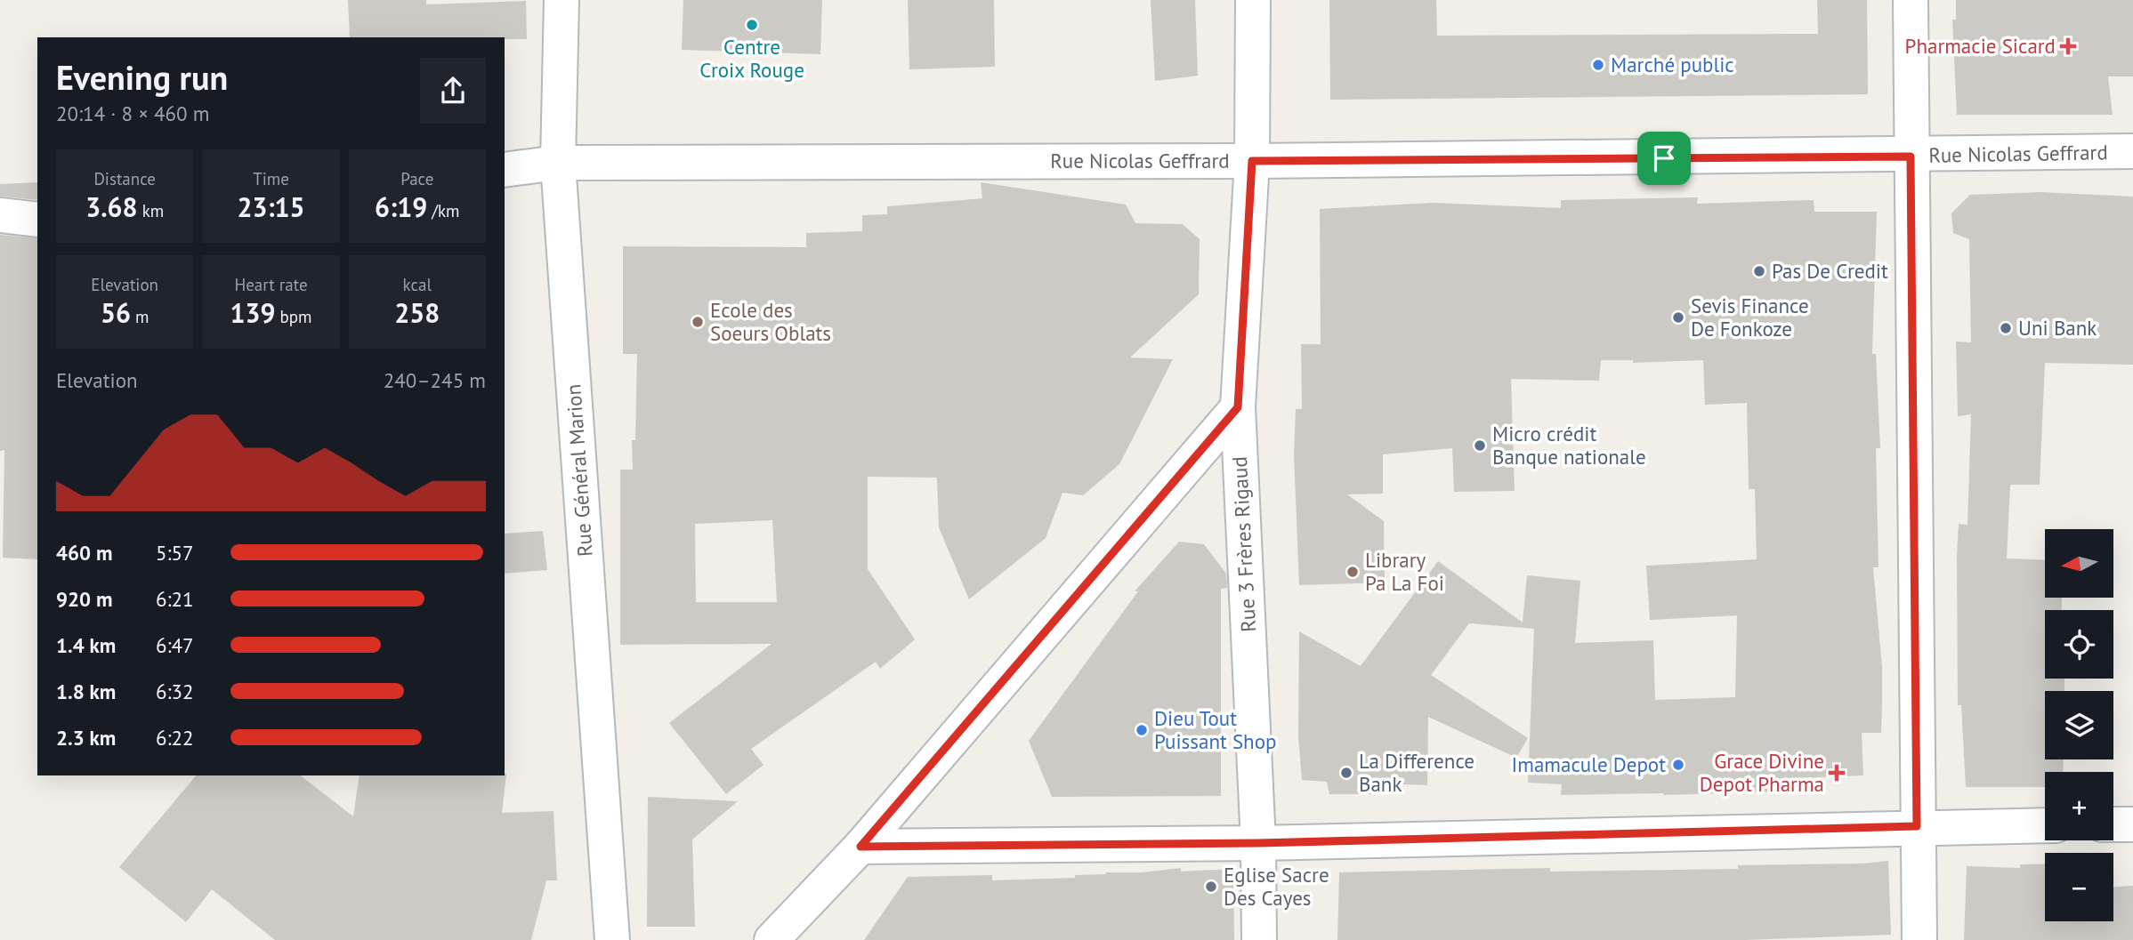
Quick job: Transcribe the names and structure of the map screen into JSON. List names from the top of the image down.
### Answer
{
  "streets": {
    "street": ["Rue Nicolas Geffrard", "Rue Général Marion", "Rue 3 Frères Rigaud"]
  },
  "crossings": [
    ["Rue Nicolas Geffrard", "Rue Général Marion"],
    ["Rue Nicolas Geffrard", "Rue 3 Frères Rigaud"]
  ],
  "places": {
    "other": [
      "Centre Croix Rouge",
      "Marché public",
      "Pas De Credit",
      "Sevis Finance De Fonkoze",
      "Ecole des Soeurs Oblats",
      "Uni Bank",
      "Micro crédit Banque nationale",
      "Library Pa La Foi",
      "Dieu Tout Puissant Shop",
      "Imamacule Depot",
      "La Difference Bank",
      "Eglise Sacre Des Cayes"
    ],
    "health": ["Pharmacie Sicard", "Grace Divine Depot Pharma"]
  },
  "north": "left",
  "page": {
    "heading": ["Evening run", "20:14 · 8 × 460 m"],
    "stats": [
      ["Distance", "3.68 km"],
      ["Time", "23:15"],
      ["Pace", "6:19 /km"],
      ["Elevation", "56 m"],
      ["Heart rate", "139 bpm"],
      ["kcal", "258"]
    ],
    "chart": ["Elevation", "240–245 m"],
    "map_buttons": ["+", "−"],
    "list": [
      {
        "name": "460 m",
        "note": "5:57"
      },
      {
        "name": "920 m",
        "note": "6:21"
      },
      {
        "name": "1.4 km",
        "note": "6:47"
      },
      {
        "name": "1.8 km",
        "note": "6:32"
      },
      {
        "name": "2.3 km",
        "note": "6:22"
      }
    ]
  }
}
